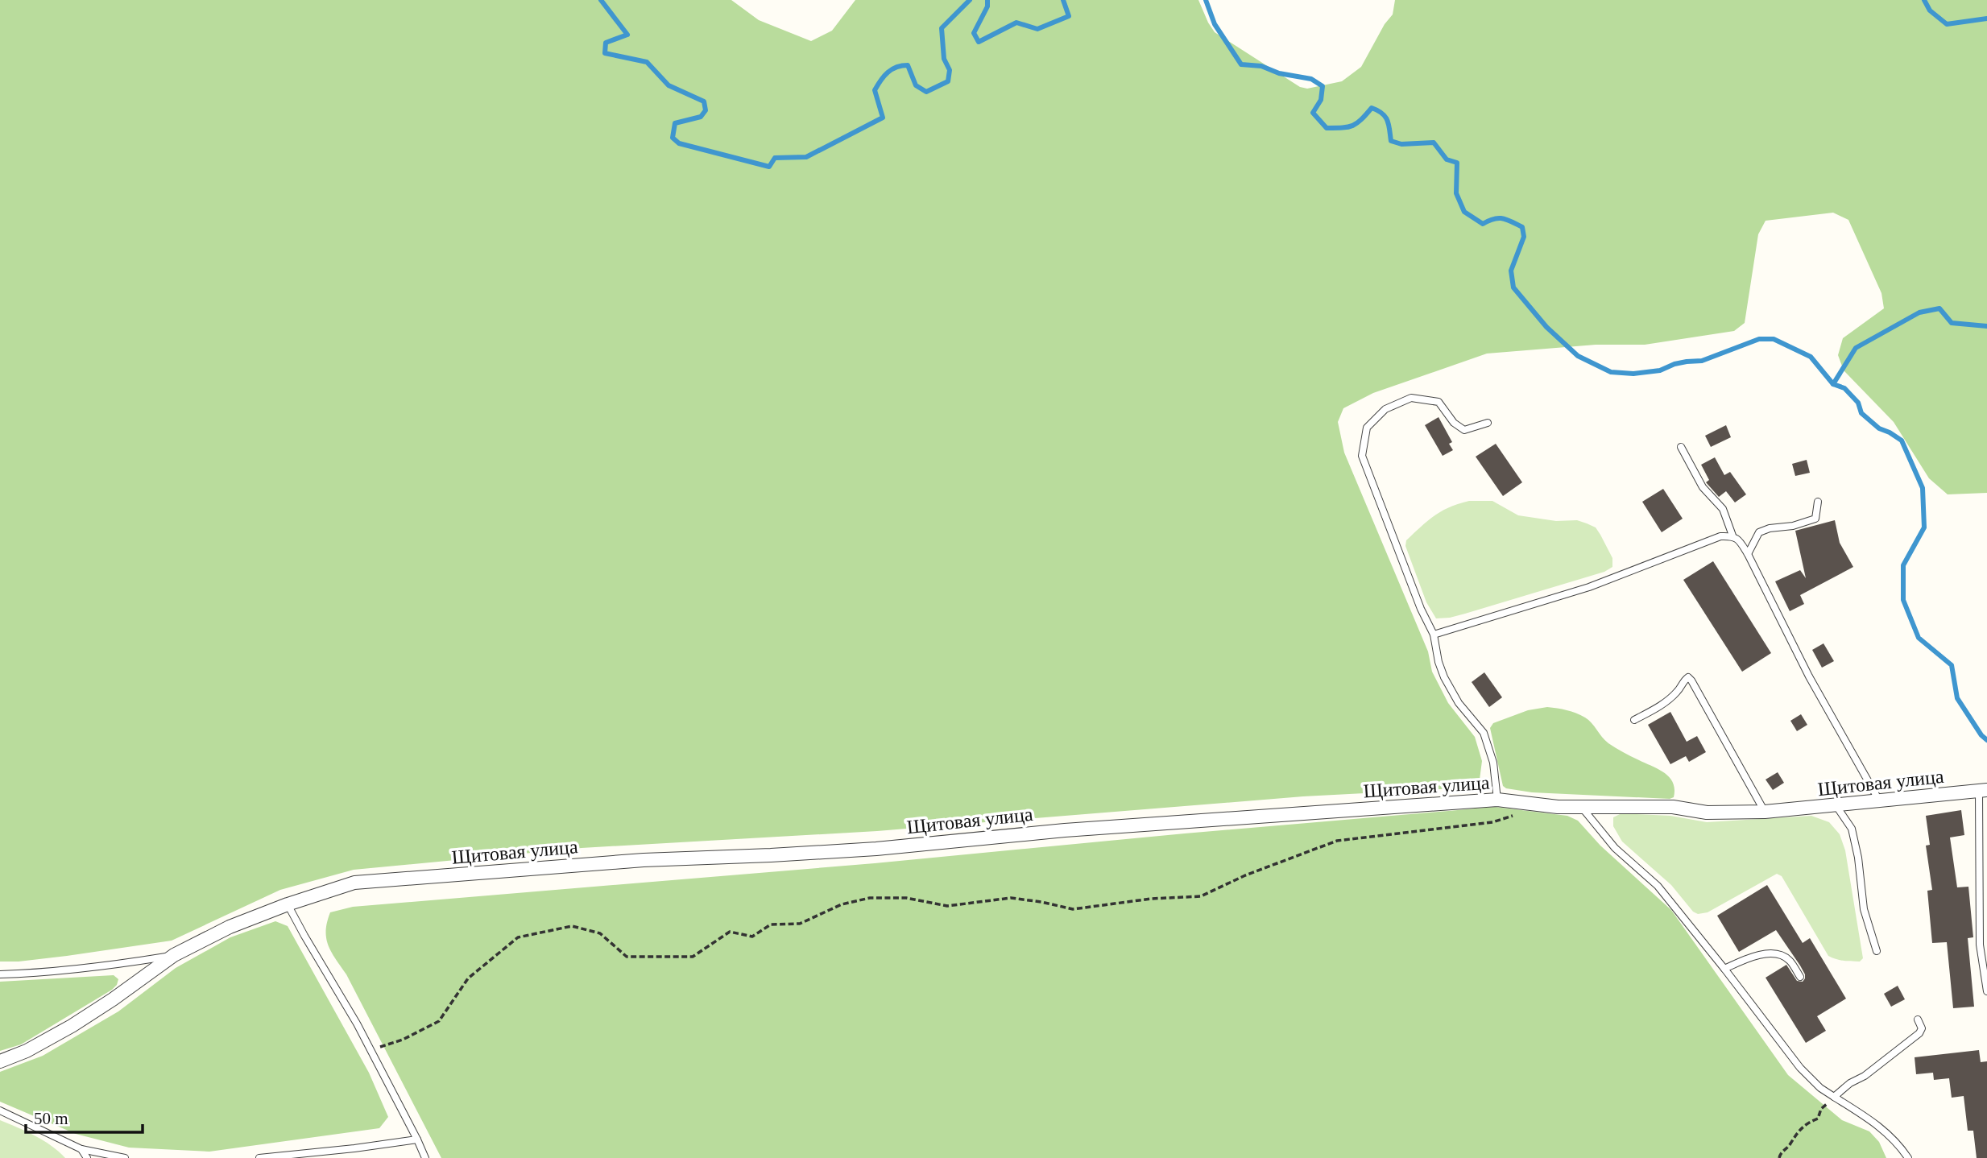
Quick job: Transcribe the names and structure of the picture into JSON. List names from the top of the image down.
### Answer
{
  "streets": {
    "street": ["Щитовая улица"]
  },
  "scale_bar": "50 m"
}
